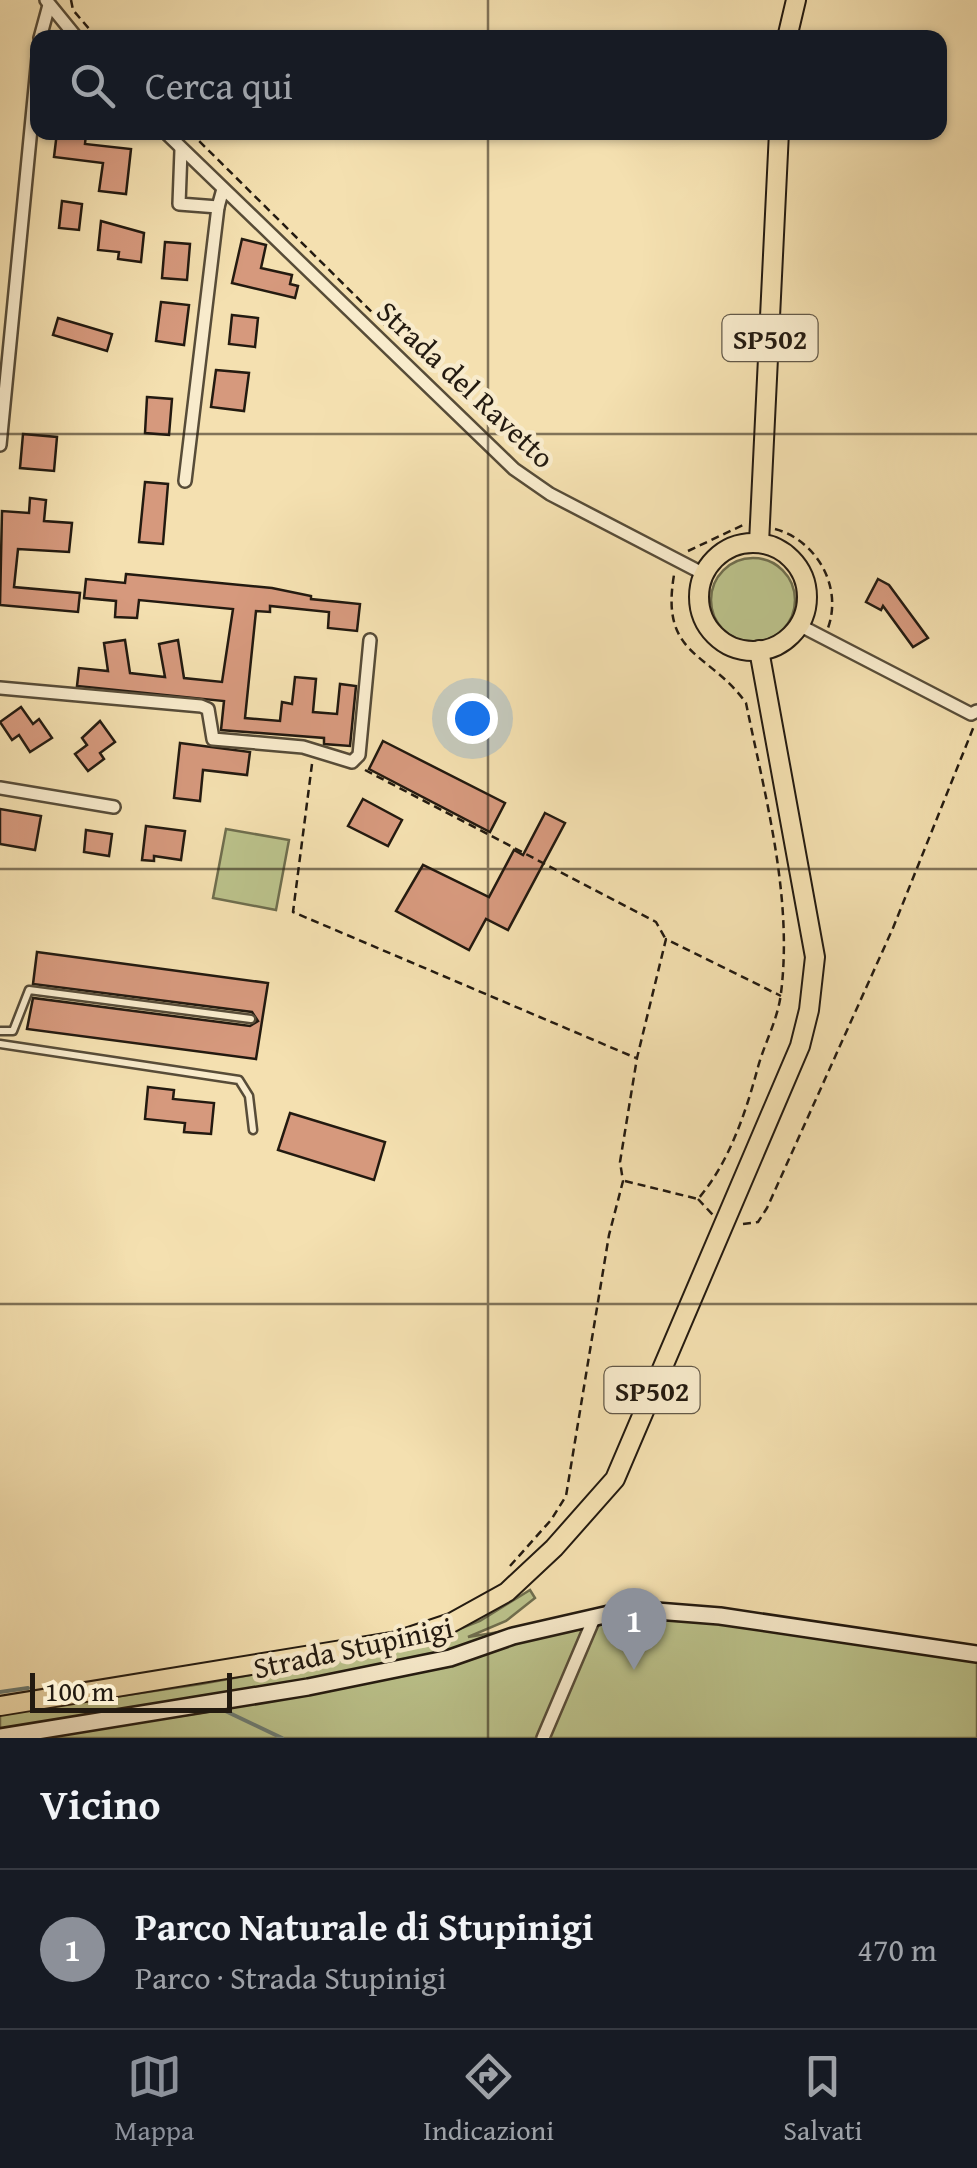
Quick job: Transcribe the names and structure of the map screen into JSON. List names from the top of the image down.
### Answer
{
  "streets": {
    "main road": ["SP502", "Strada Stupinigi"],
    "street": ["Strada del Ravetto"]
  },
  "crossings": [
    ["SP502", "Strada del Ravetto"]
  ],
  "scale_bar": "100 m",
  "page": {
    "search": "Cerca qui",
    "pins": "1",
    "scale": "100 m",
    "heading": "Vicino",
    "list": [
      {
        "mark": "1",
        "name": "Parco Naturale di Stupinigi",
        "note": "Parco · Strada Stupinigi",
        "value": "470 m"
      }
    ],
    "nav": ["Mappa", "Indicazioni", "Salvati"]
  }
}
